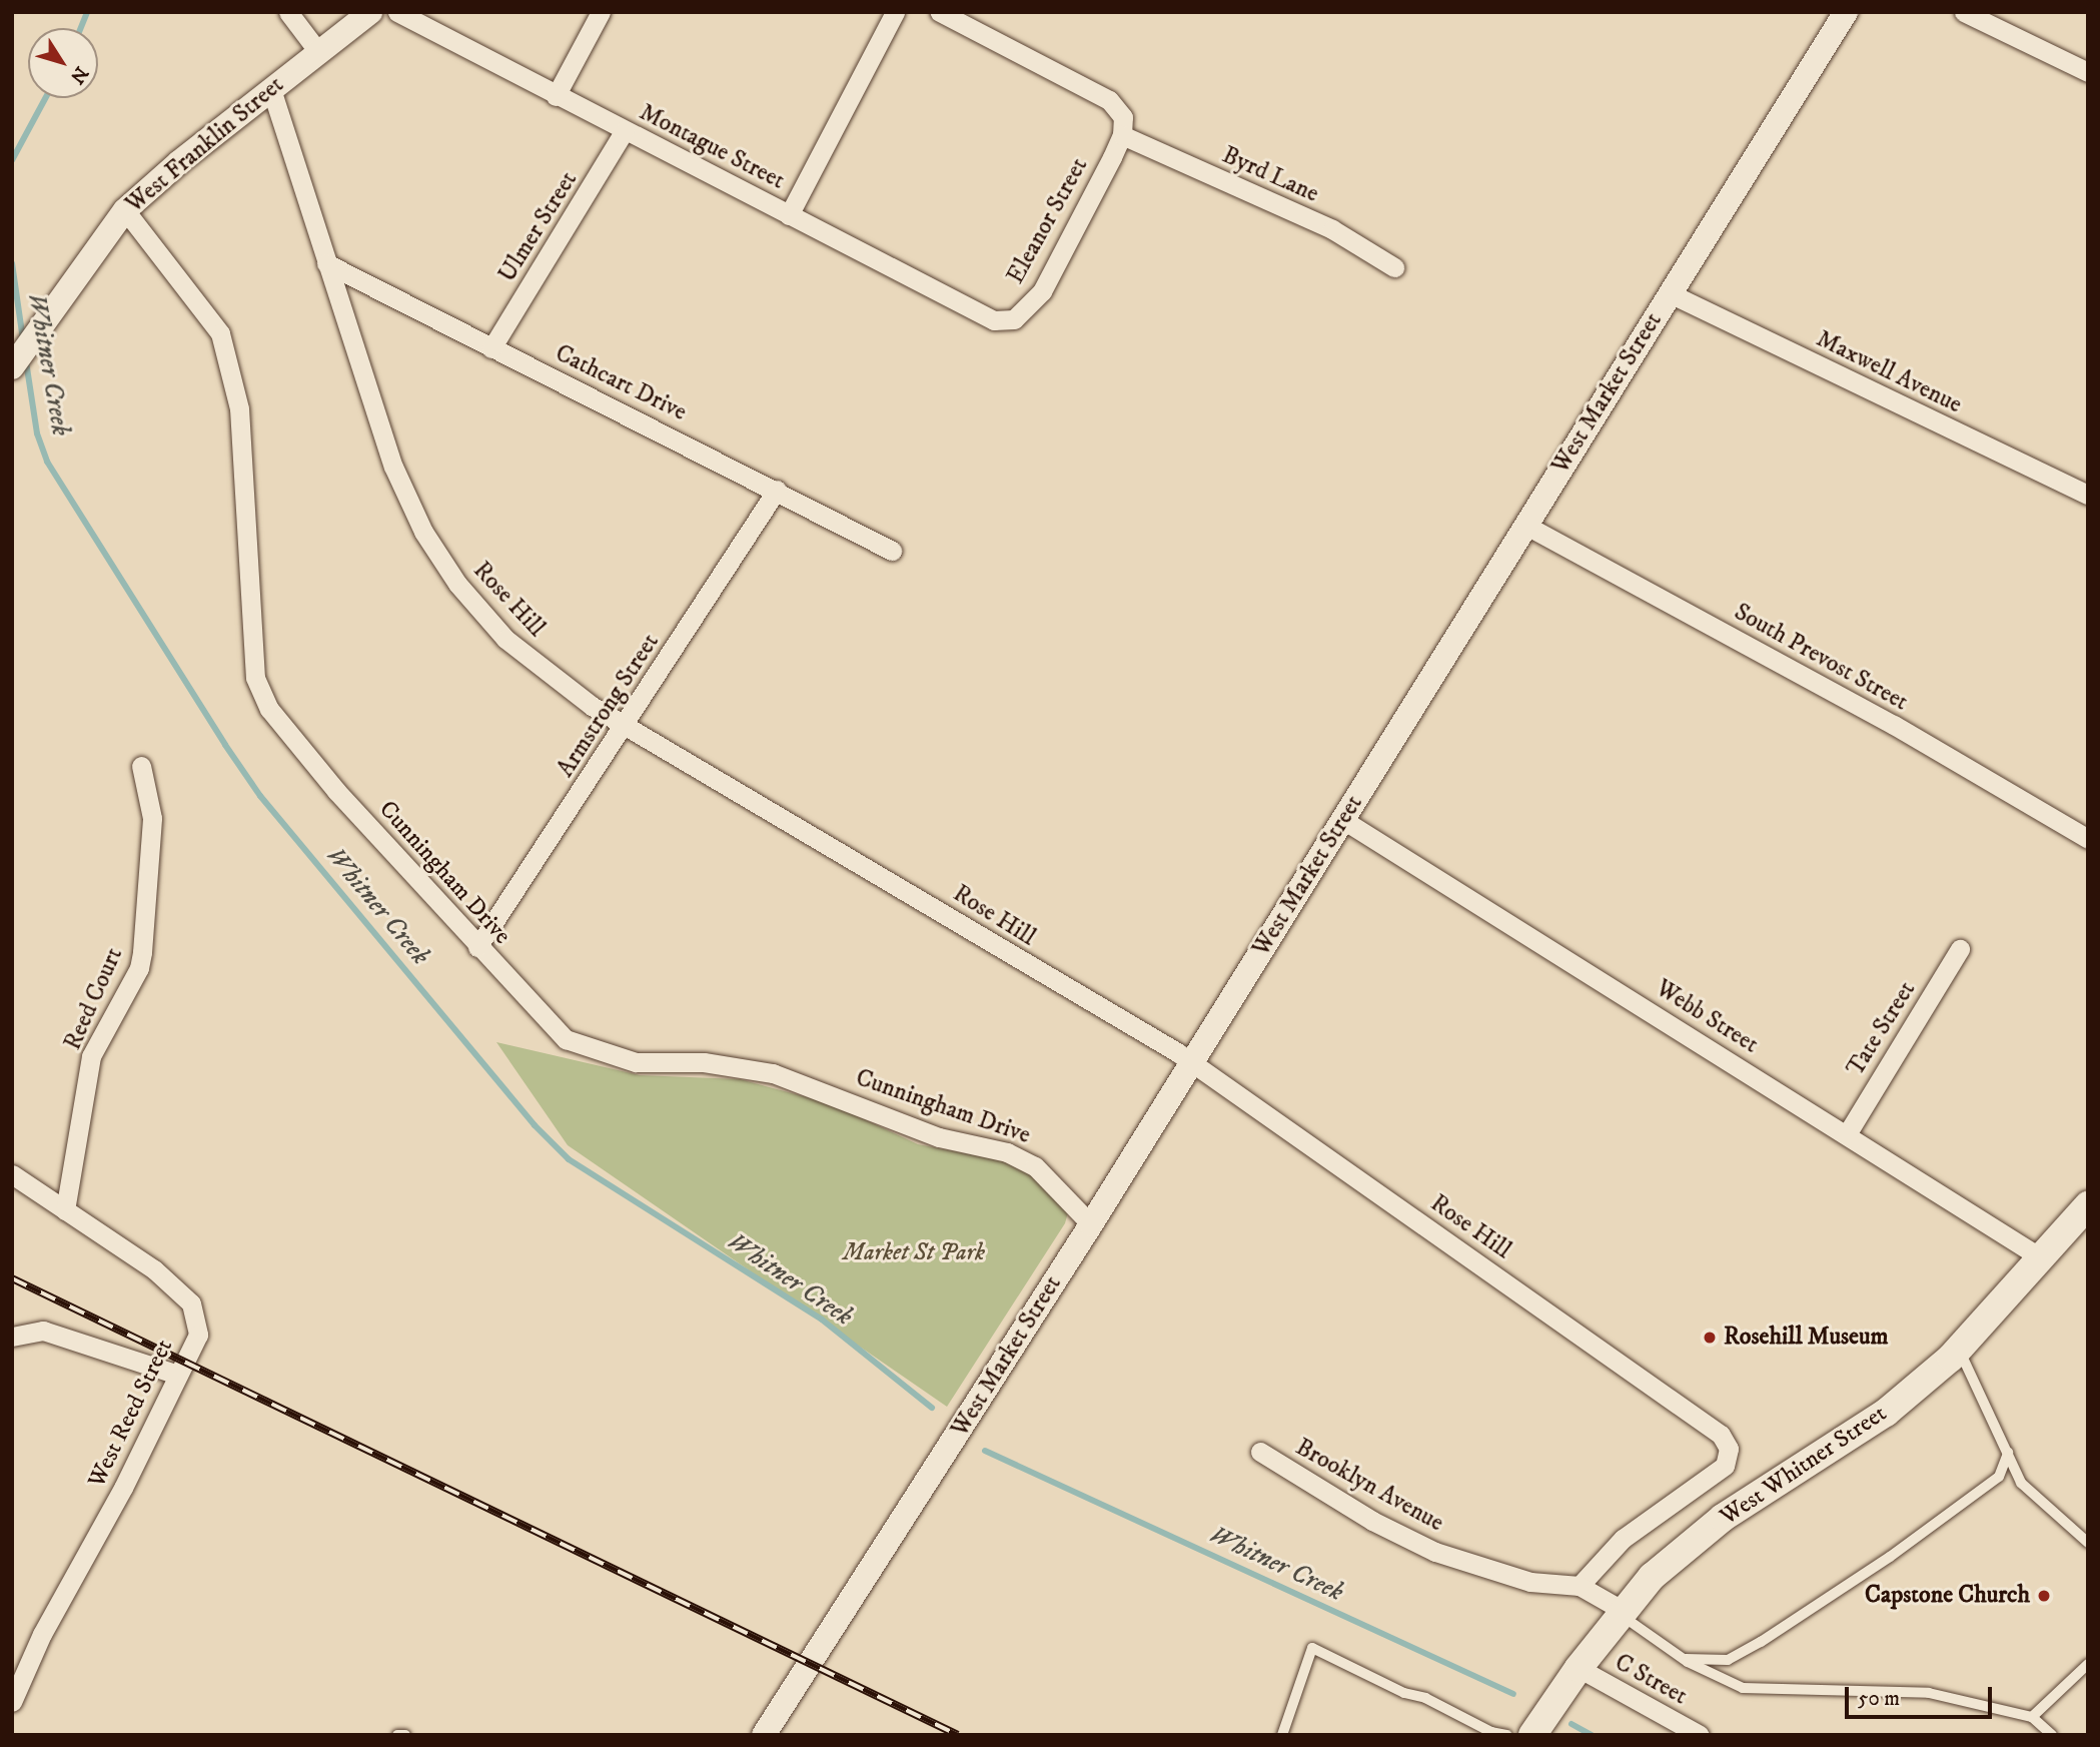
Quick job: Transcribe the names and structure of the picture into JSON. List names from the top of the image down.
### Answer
{
  "streets": {
    "main road": ["West Whitner Street"],
    "street": [
      "West Franklin Street",
      "Montague Street",
      "Byrd Lane",
      "Eleanor Street",
      "Ulmer Street",
      "Maxwell Avenue",
      "Cathcart Drive",
      "West Market Street",
      "Rose Hill",
      "South Prevost Street",
      "Armstrong Street",
      "Cunningham Drive",
      "Reed Court",
      "Webb Street",
      "Tate Street",
      "West Reed Street",
      "Brooklyn Avenue",
      "C Street"
    ]
  },
  "crossings": [
    ["West Franklin Street", "Rose Hill"],
    ["West Franklin Street", "Cunningham Drive"],
    ["Montague Street", "Eleanor Street"],
    ["Montague Street", "Ulmer Street"],
    ["Byrd Lane", "Eleanor Street"],
    ["Ulmer Street", "Cathcart Drive"],
    ["Maxwell Avenue", "West Market Street"],
    ["Cathcart Drive", "Rose Hill"],
    ["Cathcart Drive", "Armstrong Street"],
    ["West Market Street", "Rose Hill"],
    ["West Market Street", "South Prevost Street"],
    ["West Market Street", "Cunningham Drive"],
    ["West Market Street", "Webb Street"],
    ["Rose Hill", "Armstrong Street"],
    ["Rose Hill", "Brooklyn Avenue"],
    ["Armstrong Street", "Cunningham Drive"],
    ["Reed Court", "West Reed Street"],
    ["Webb Street", "Tate Street"],
    ["Webb Street", "West Whitner Street"],
    ["West Whitner Street", "C Street"]
  ],
  "water": ["Whitner Creek"],
  "parks": ["Market St Park"],
  "places": ["Rosehill Museum", "Capstone Church"],
  "scale_bar": "50 m",
  "north": "bottom right"
}
